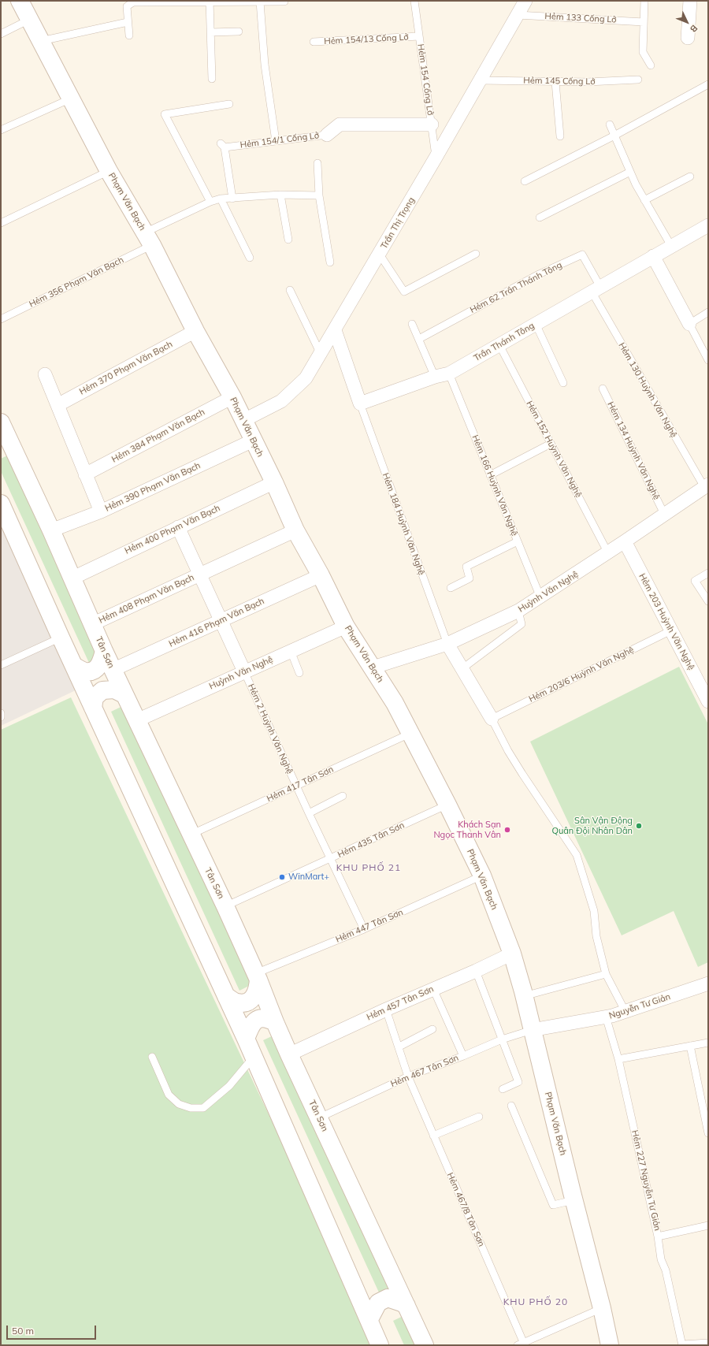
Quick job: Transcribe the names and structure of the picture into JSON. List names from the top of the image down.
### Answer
{
  "streets": {
    "street": [
      "Hẻm 154/1 Cống Lở",
      "Phạm Văn Bạch",
      "Trần Thị Trọng",
      "Trần Thánh Tông",
      "Hẻm 370 Phạm Văn Bạch",
      "Hẻm 384 Phạm Văn Bạch",
      "Hẻm 390 Phạm Văn Bạch",
      "Hẻm 400 Phạm Văn Bạch",
      "Huỳnh Văn Nghệ",
      "Hẻm 408 Phạm Văn Bạch",
      "Hẻm 203 Huỳnh Văn Nghệ",
      "Hẻm 416 Phạm Văn Bạch",
      "Tân Sơn",
      "Hẻm 457 Tân Sơn",
      "Nguyễn Tư Giản"
    ],
    "lane": [
      "Hẻm 133 Cống Lở",
      "Hẻm 154/13 Cống Lở",
      "Hẻm 154 Cống Lở",
      "Hẻm 145 Cống Lở",
      "Hẻm 356 Phạm Văn Bạch",
      "Hẻm 62 Trần Thánh Tông",
      "Hẻm 130 Huỳnh Văn Nghệ",
      "Hẻm 152 Huỳnh Văn Nghệ",
      "Hẻm 134 Huỳnh Văn Nghệ",
      "Hẻm 166 Huỳnh Văn Nghệ",
      "Hẻm 184 Huỳnh Văn Nghệ",
      "Hẻm 203/6 Huỳnh Văn Nghệ",
      "Hẻm 2 Huỳnh Văn Nghệ",
      "Hẻm 417 Tân Sơn",
      "Hẻm 435 Tân Sơn",
      "Hẻm 447 Tân Sơn",
      "Hẻm 467 Tân Sơn",
      "Hẻm 227 Nguyễn Tư Giản",
      "Hẻm 467/8 Tân Sơn"
    ]
  },
  "crossings": [
    ["Hẻm 133 Cống Lở", "Trần Thị Trọng"],
    ["Hẻm 154/13 Cống Lở", "Hẻm 154 Cống Lở"],
    ["Hẻm 154 Cống Lở", "Hẻm 154/1 Cống Lở"],
    ["Hẻm 154 Cống Lở", "Trần Thị Trọng"],
    ["Hẻm 145 Cống Lở", "Trần Thị Trọng"],
    ["Hẻm 154/1 Cống Lở", "Hẻm 356 Phạm Văn Bạch"],
    ["Phạm Văn Bạch", "Trần Thị Trọng"],
    ["Phạm Văn Bạch", "Hẻm 356 Phạm Văn Bạch"],
    ["Phạm Văn Bạch", "Hẻm 370 Phạm Văn Bạch"],
    ["Phạm Văn Bạch", "Hẻm 384 Phạm Văn Bạch"],
    ["Phạm Văn Bạch", "Hẻm 390 Phạm Văn Bạch"],
    ["Phạm Văn Bạch", "Hẻm 400 Phạm Văn Bạch"],
    ["Phạm Văn Bạch", "Huỳnh Văn Nghệ"],
    ["Phạm Văn Bạch", "Hẻm 408 Phạm Văn Bạch"],
    ["Phạm Văn Bạch", "Hẻm 416 Phạm Văn Bạch"],
    ["Phạm Văn Bạch", "Hẻm 417 Tân Sơn"],
    ["Phạm Văn Bạch", "Hẻm 435 Tân Sơn"],
    ["Phạm Văn Bạch", "Hẻm 447 Tân Sơn"],
    ["Phạm Văn Bạch", "Hẻm 457 Tân Sơn"],
    ["Phạm Văn Bạch", "Nguyễn Tư Giản"],
    ["Phạm Văn Bạch", "Hẻm 467 Tân Sơn"],
    ["Hẻm 62 Trần Thánh Tông", "Trần Thánh Tông"],
    ["Hẻm 62 Trần Thánh Tông", "Hẻm 130 Huỳnh Văn Nghệ"],
    ["Trần Thánh Tông", "Hẻm 130 Huỳnh Văn Nghệ"],
    ["Trần Thánh Tông", "Hẻm 152 Huỳnh Văn Nghệ"],
    ["Trần Thánh Tông", "Hẻm 166 Huỳnh Văn Nghệ"],
    ["Trần Thánh Tông", "Hẻm 184 Huỳnh Văn Nghệ"],
    ["Hẻm 130 Huỳnh Văn Nghệ", "Huỳnh Văn Nghệ"],
    ["Hẻm 152 Huỳnh Văn Nghệ", "Huỳnh Văn Nghệ"],
    ["Hẻm 134 Huỳnh Văn Nghệ", "Huỳnh Văn Nghệ"],
    ["Hẻm 166 Huỳnh Văn Nghệ", "Huỳnh Văn Nghệ"],
    ["Hẻm 390 Phạm Văn Bạch", "Tân Sơn"],
    ["Hẻm 184 Huỳnh Văn Nghệ", "Huỳnh Văn Nghệ"],
    ["Hẻm 400 Phạm Văn Bạch", "Hẻm 408 Phạm Văn Bạch"],
    ["Hẻm 400 Phạm Văn Bạch", "Tân Sơn"],
    ["Huỳnh Văn Nghệ", "Hẻm 203 Huỳnh Văn Nghệ"],
    ["Huỳnh Văn Nghệ", "Tân Sơn"],
    ["Huỳnh Văn Nghệ", "Hẻm 2 Huỳnh Văn Nghệ"],
    ["Hẻm 408 Phạm Văn Bạch", "Tân Sơn"],
    ["Hẻm 203 Huỳnh Văn Nghệ", "Hẻm 203/6 Huỳnh Văn Nghệ"],
    ["Hẻm 416 Phạm Văn Bạch", "Tân Sơn"],
    ["Tân Sơn", "Hẻm 417 Tân Sơn"],
    ["Tân Sơn", "Hẻm 435 Tân Sơn"],
    ["Tân Sơn", "Hẻm 447 Tân Sơn"],
    ["Tân Sơn", "Hẻm 457 Tân Sơn"],
    ["Tân Sơn", "Hẻm 467 Tân Sơn"],
    ["Hẻm 2 Huỳnh Văn Nghệ", "Hẻm 417 Tân Sơn"],
    ["Hẻm 2 Huỳnh Văn Nghệ", "Hẻm 435 Tân Sơn"],
    ["Hẻm 2 Huỳnh Văn Nghệ", "Hẻm 447 Tân Sơn"],
    ["Hẻm 457 Tân Sơn", "Hẻm 467/8 Tân Sơn"],
    ["Nguyễn Tư Giản", "Hẻm 467 Tân Sơn"],
    ["Nguyễn Tư Giản", "Hẻm 227 Nguyễn Tư Giản"],
    ["Hẻm 467 Tân Sơn", "Hẻm 467/8 Tân Sơn"]
  ],
  "districts": ["KHU PHỐ 21", "KHU PHỐ 20"],
  "places": ["Sân Vận Động Quân Đội Nhân Dân", "Khách Sạn Ngọc Thanh Vân", "WinMart+"],
  "scale_bar": "50 m",
  "north": "bottom right"
}
